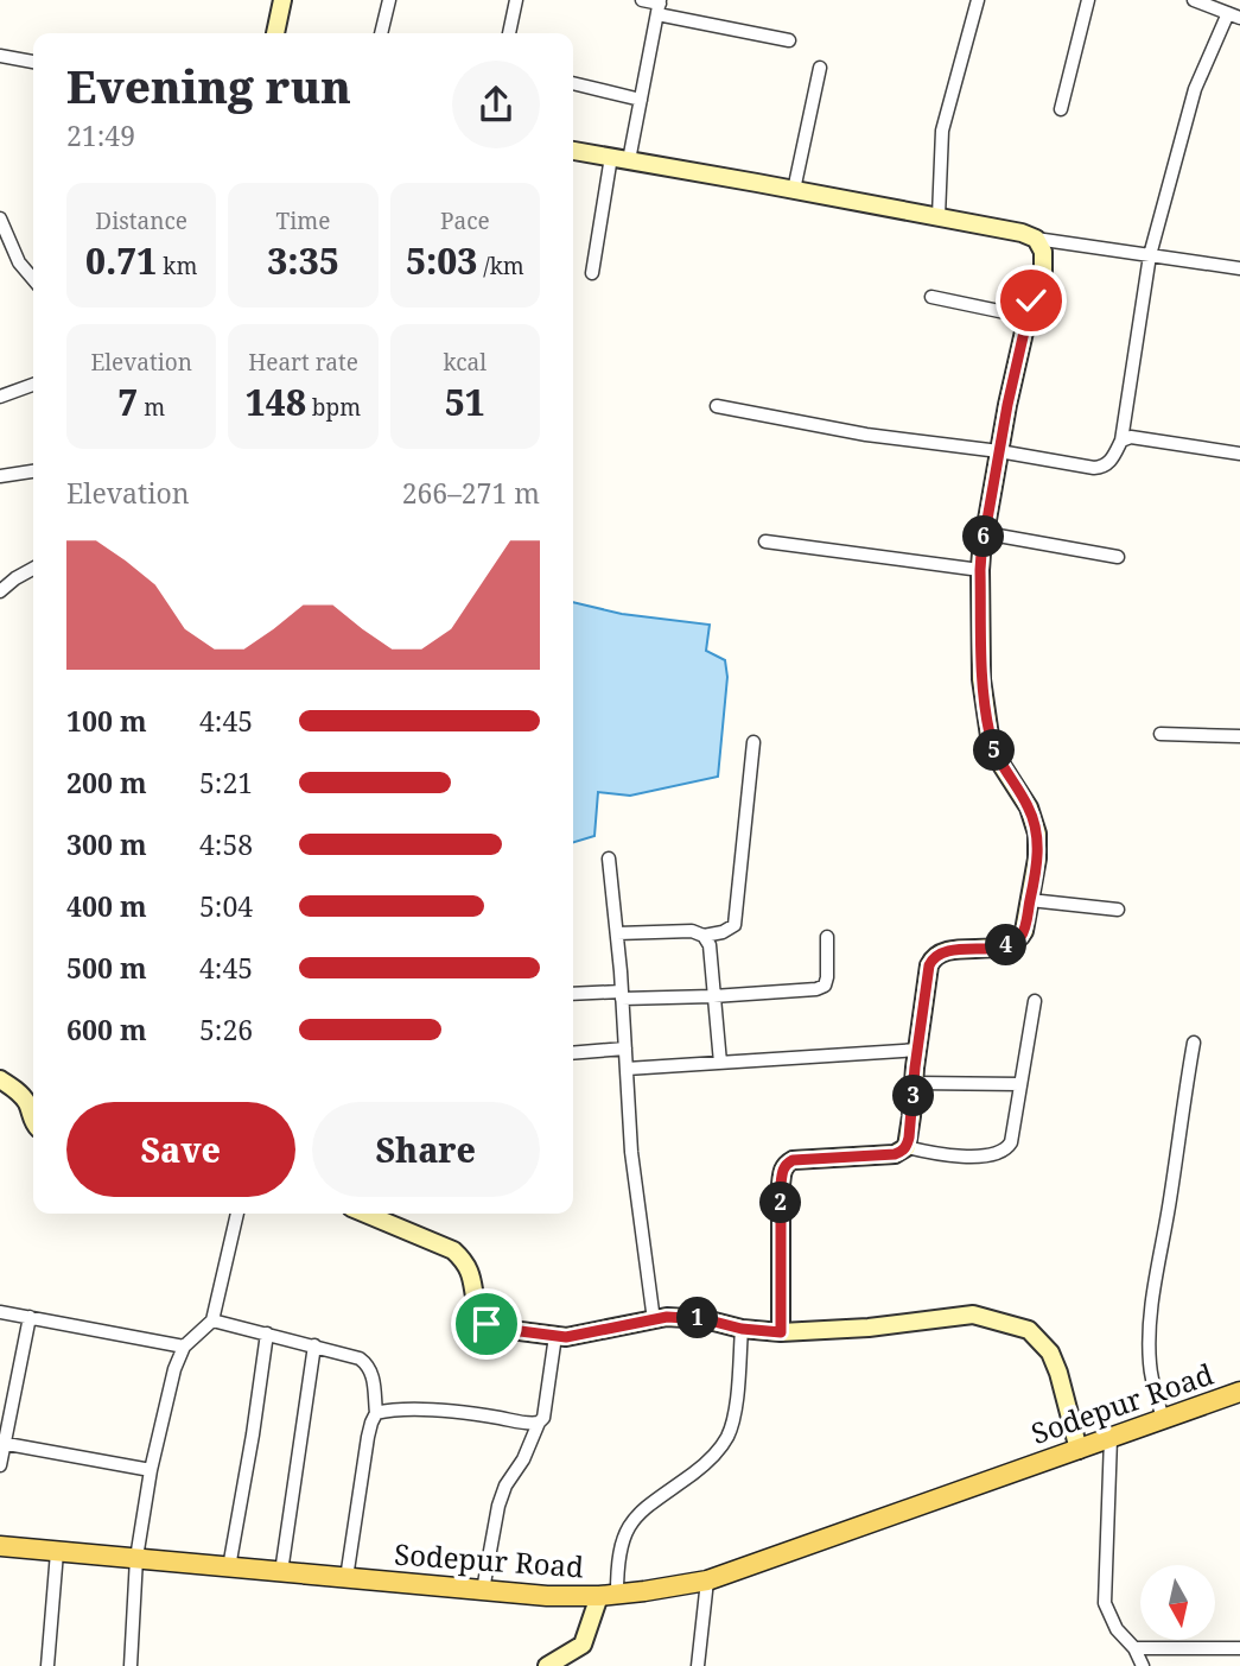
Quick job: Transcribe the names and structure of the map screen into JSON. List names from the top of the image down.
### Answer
{
  "streets": {
    "main road": ["Sodepur Road"]
  },
  "north": "bottom",
  "page": {
    "heading": ["Evening run", "21:49"],
    "stats": [
      ["Distance", "0.71 km"],
      ["Time", "3:35"],
      ["Pace", "5:03 /km"],
      ["Elevation", "7 m"],
      ["Heart rate", "148 bpm"],
      ["kcal", "51"]
    ],
    "chart": ["Elevation", "266–271 m"],
    "pins": [
      "6",
      "5",
      "4",
      "3",
      "2",
      "1"
    ],
    "list": [
      {
        "name": "100 m",
        "note": "4:45"
      },
      {
        "name": "200 m",
        "note": "5:21"
      },
      {
        "name": "300 m",
        "note": "4:58"
      },
      {
        "name": "400 m",
        "note": "5:04"
      },
      {
        "name": "500 m",
        "note": "4:45"
      },
      {
        "name": "600 m",
        "note": "5:26"
      }
    ],
    "buttons": ["Save", "Share"]
  }
}
